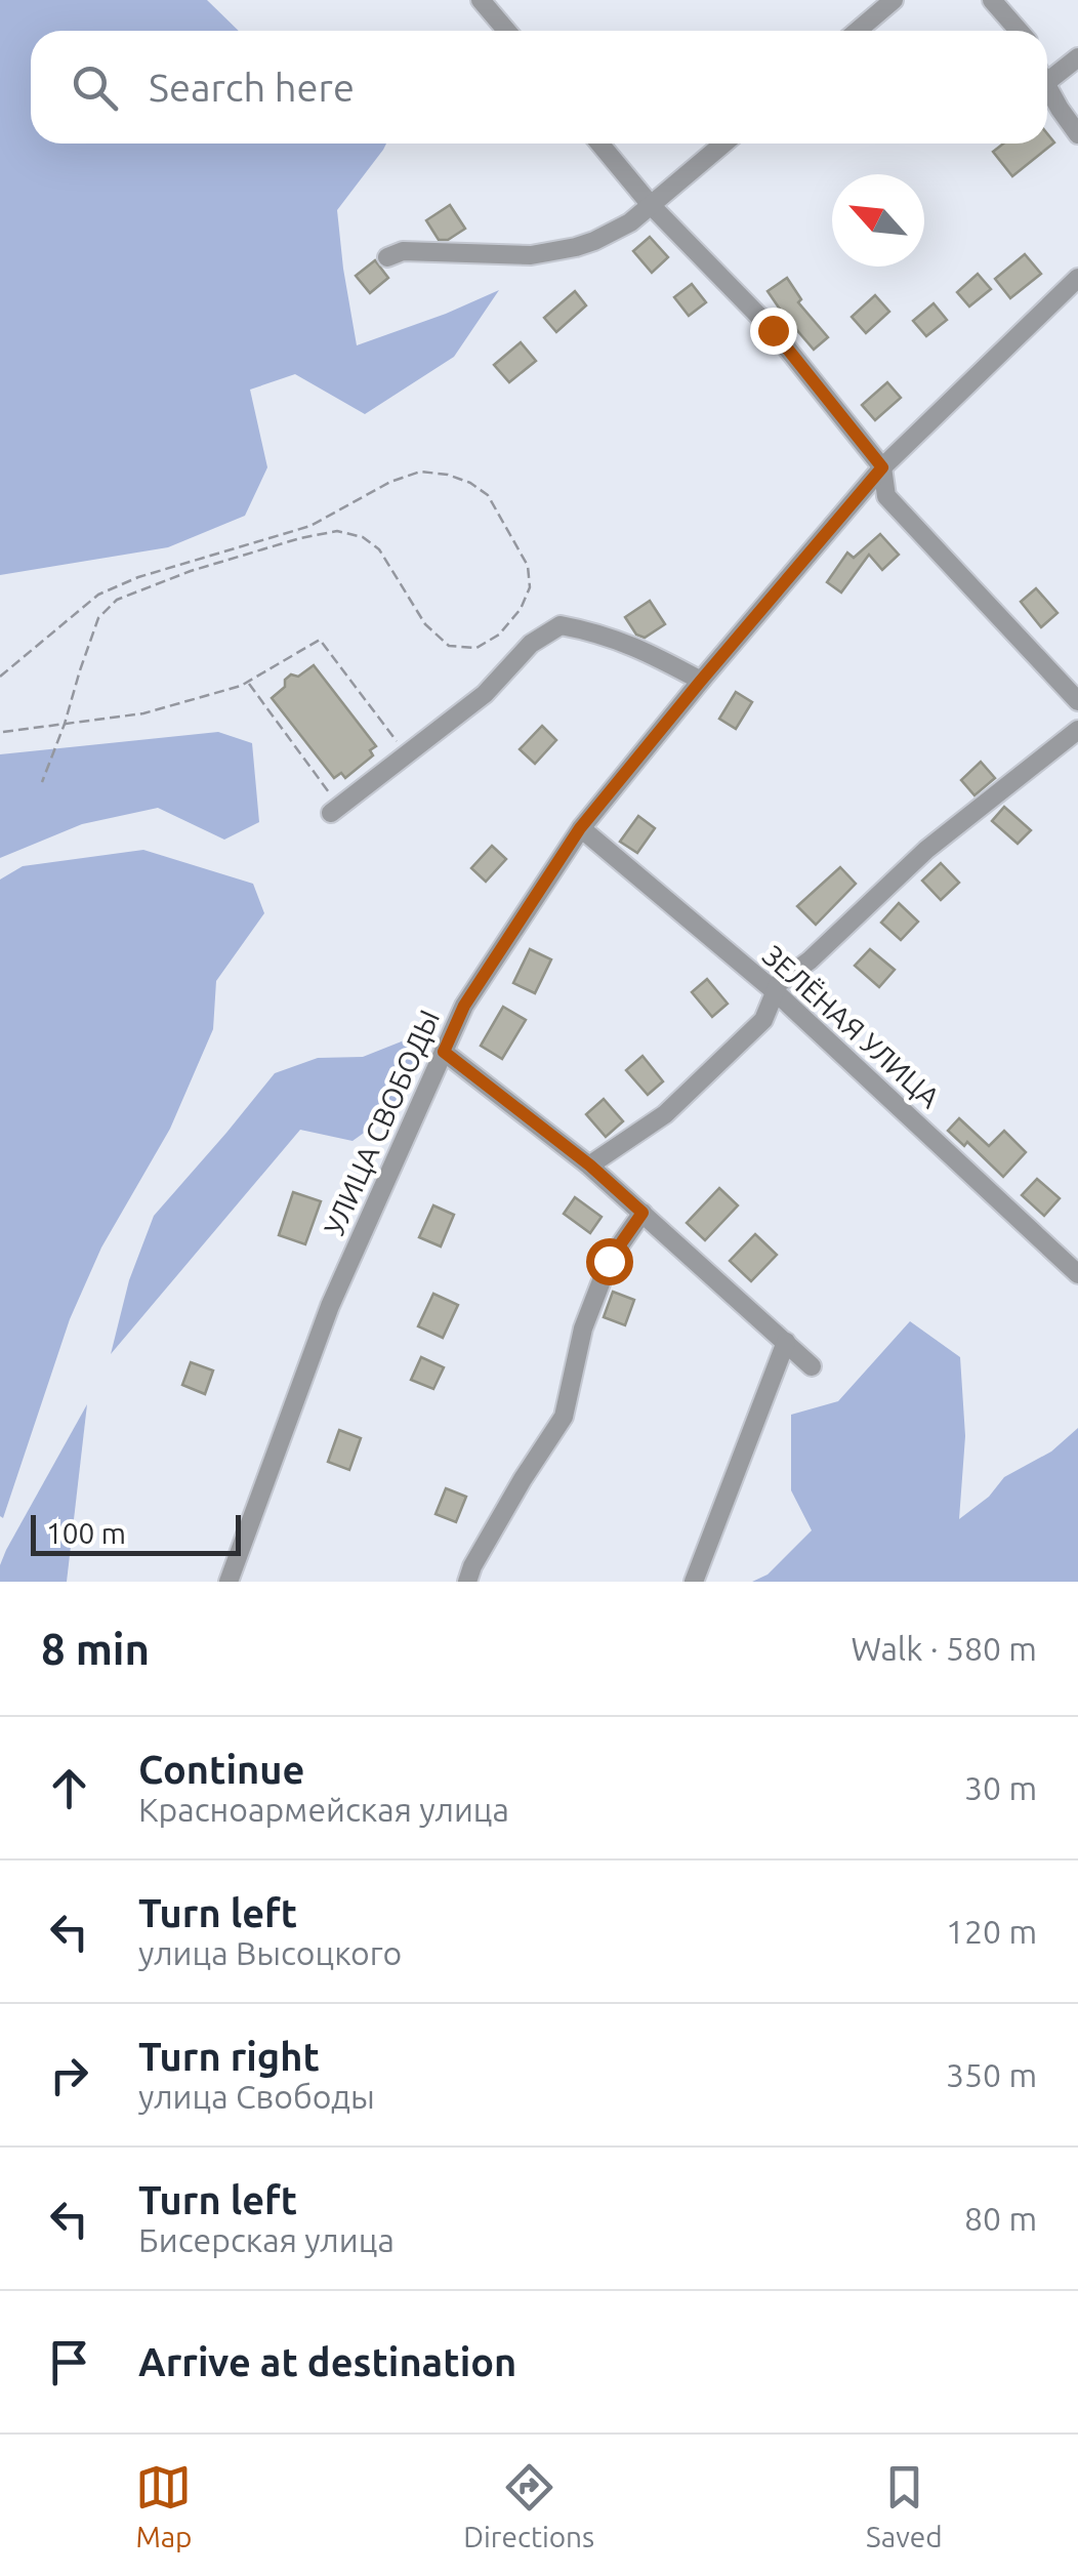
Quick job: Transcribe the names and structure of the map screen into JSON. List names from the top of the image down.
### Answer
{
  "streets": {
    "street": ["ЗЕЛЁНАЯ УЛИЦА", "УЛИЦА СВОБОДЫ"]
  },
  "crossings": [
    ["ЗЕЛЁНАЯ УЛИЦА", "УЛИЦА СВОБОДЫ"]
  ],
  "scale_bar": "100 m",
  "north": "top left",
  "page": {
    "search": "Search here",
    "scale": "100 m",
    "heading": ["8 min", "Walk · 580 m"],
    "list": [
      ["Continue", "Красноармейская улица", "30 m"],
      ["Turn left", "улица Высоцкого", "120 m"],
      ["Turn right", "улица Свободы", "350 m"],
      ["Turn left", "Бисерская улица", "80 m"],
      "Arrive at destination"
    ],
    "nav": ["Map", "Directions", "Saved"]
  }
}
